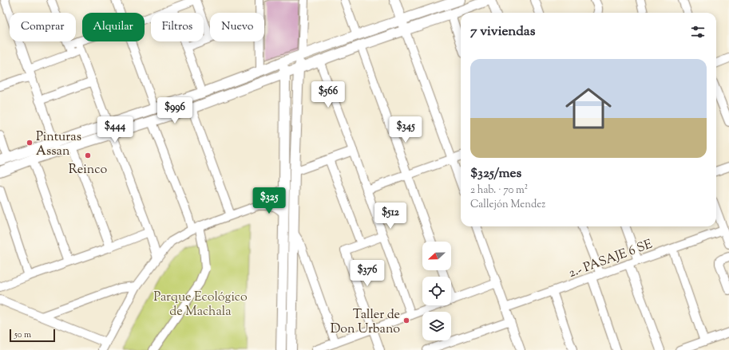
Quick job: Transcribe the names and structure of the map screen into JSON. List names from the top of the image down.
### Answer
{
  "streets": {
    "street": ["2.- PASAJE 6 SE"]
  },
  "parks": ["Parque Ecológico de Machala"],
  "places": ["Pinturas Assan", "Reinco", "Taller de Don Urbano"],
  "scale_bar": "50 m",
  "north": "left",
  "page": {
    "chip": [
      "Comprar",
      "Alquilar",
      "Filtros",
      "Nuevo"
    ],
    "heading": "7 viviendas",
    "list": [
      {
        "name": "$325/mes",
        "note": "2 hab. · 70 m² · Callejón Mendez"
      }
    ],
    "price": [
      "$566",
      "$996",
      "$444",
      "$345",
      "$325",
      "$512",
      "$376"
    ],
    "scale": "50 m"
  }
}
